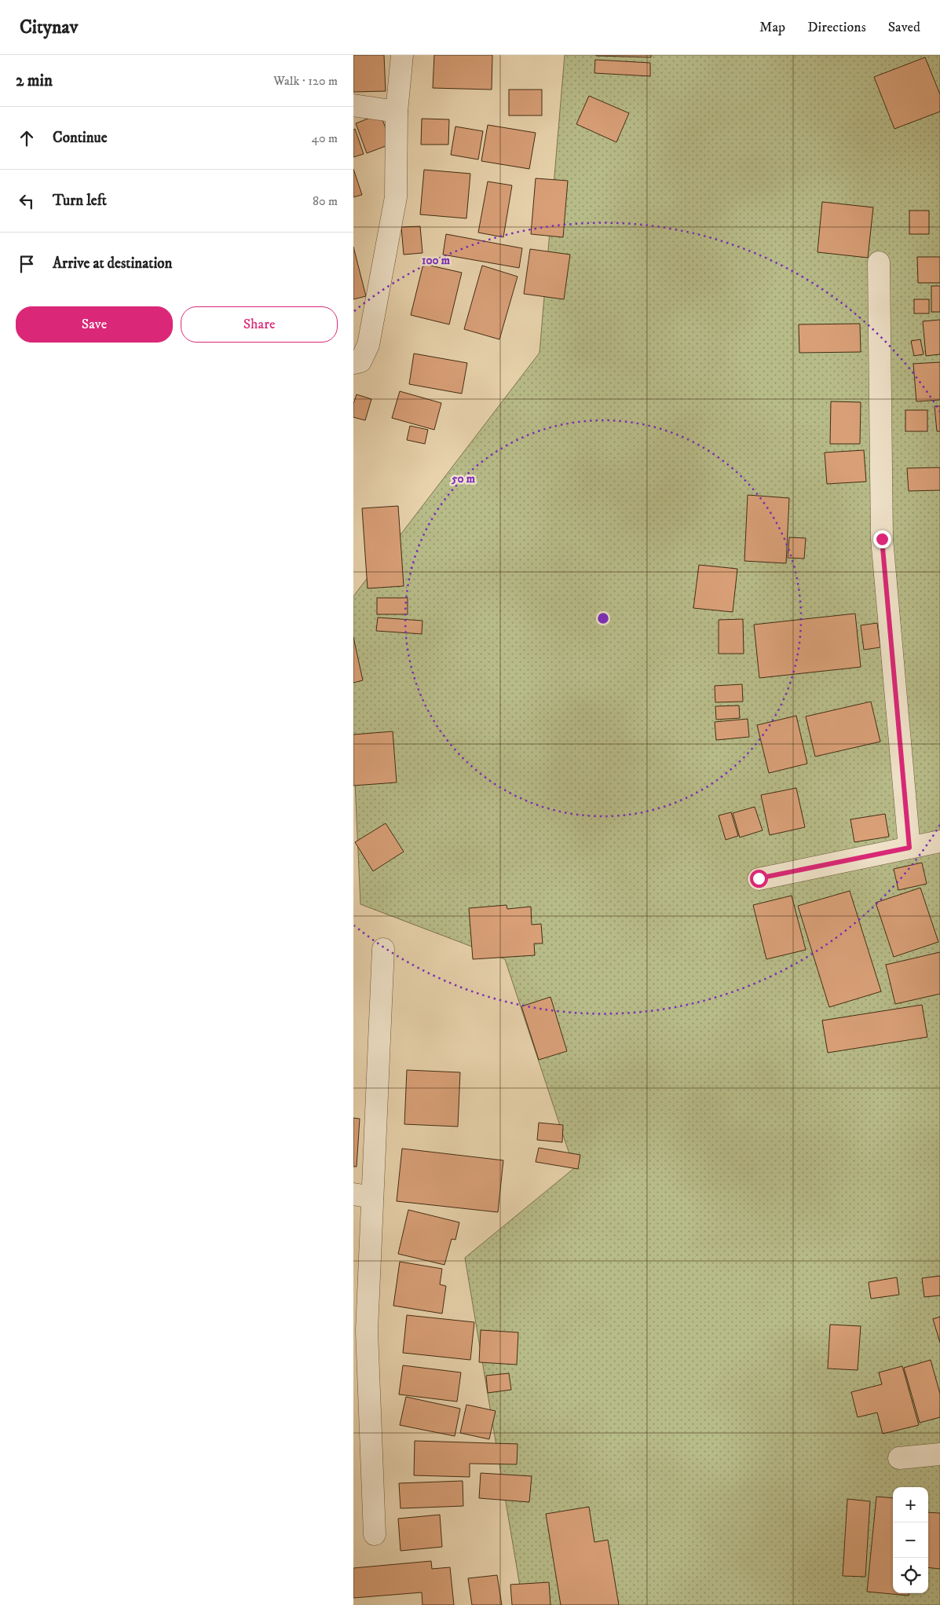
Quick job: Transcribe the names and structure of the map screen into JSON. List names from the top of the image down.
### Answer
{
  "page": {
    "header": "Citynav",
    "nav": ["Map", "Directions", "Saved"],
    "heading": ["2 min", "Walk · 120 m"],
    "list": [
      ["Continue", "40 m"],
      ["Turn left", "80 m"],
      "Arrive at destination"
    ],
    "buttons": ["Save", "Share"],
    "map_buttons": ["+", "−"]
  },
  "rings": ["100 m", "50 m"]
}
